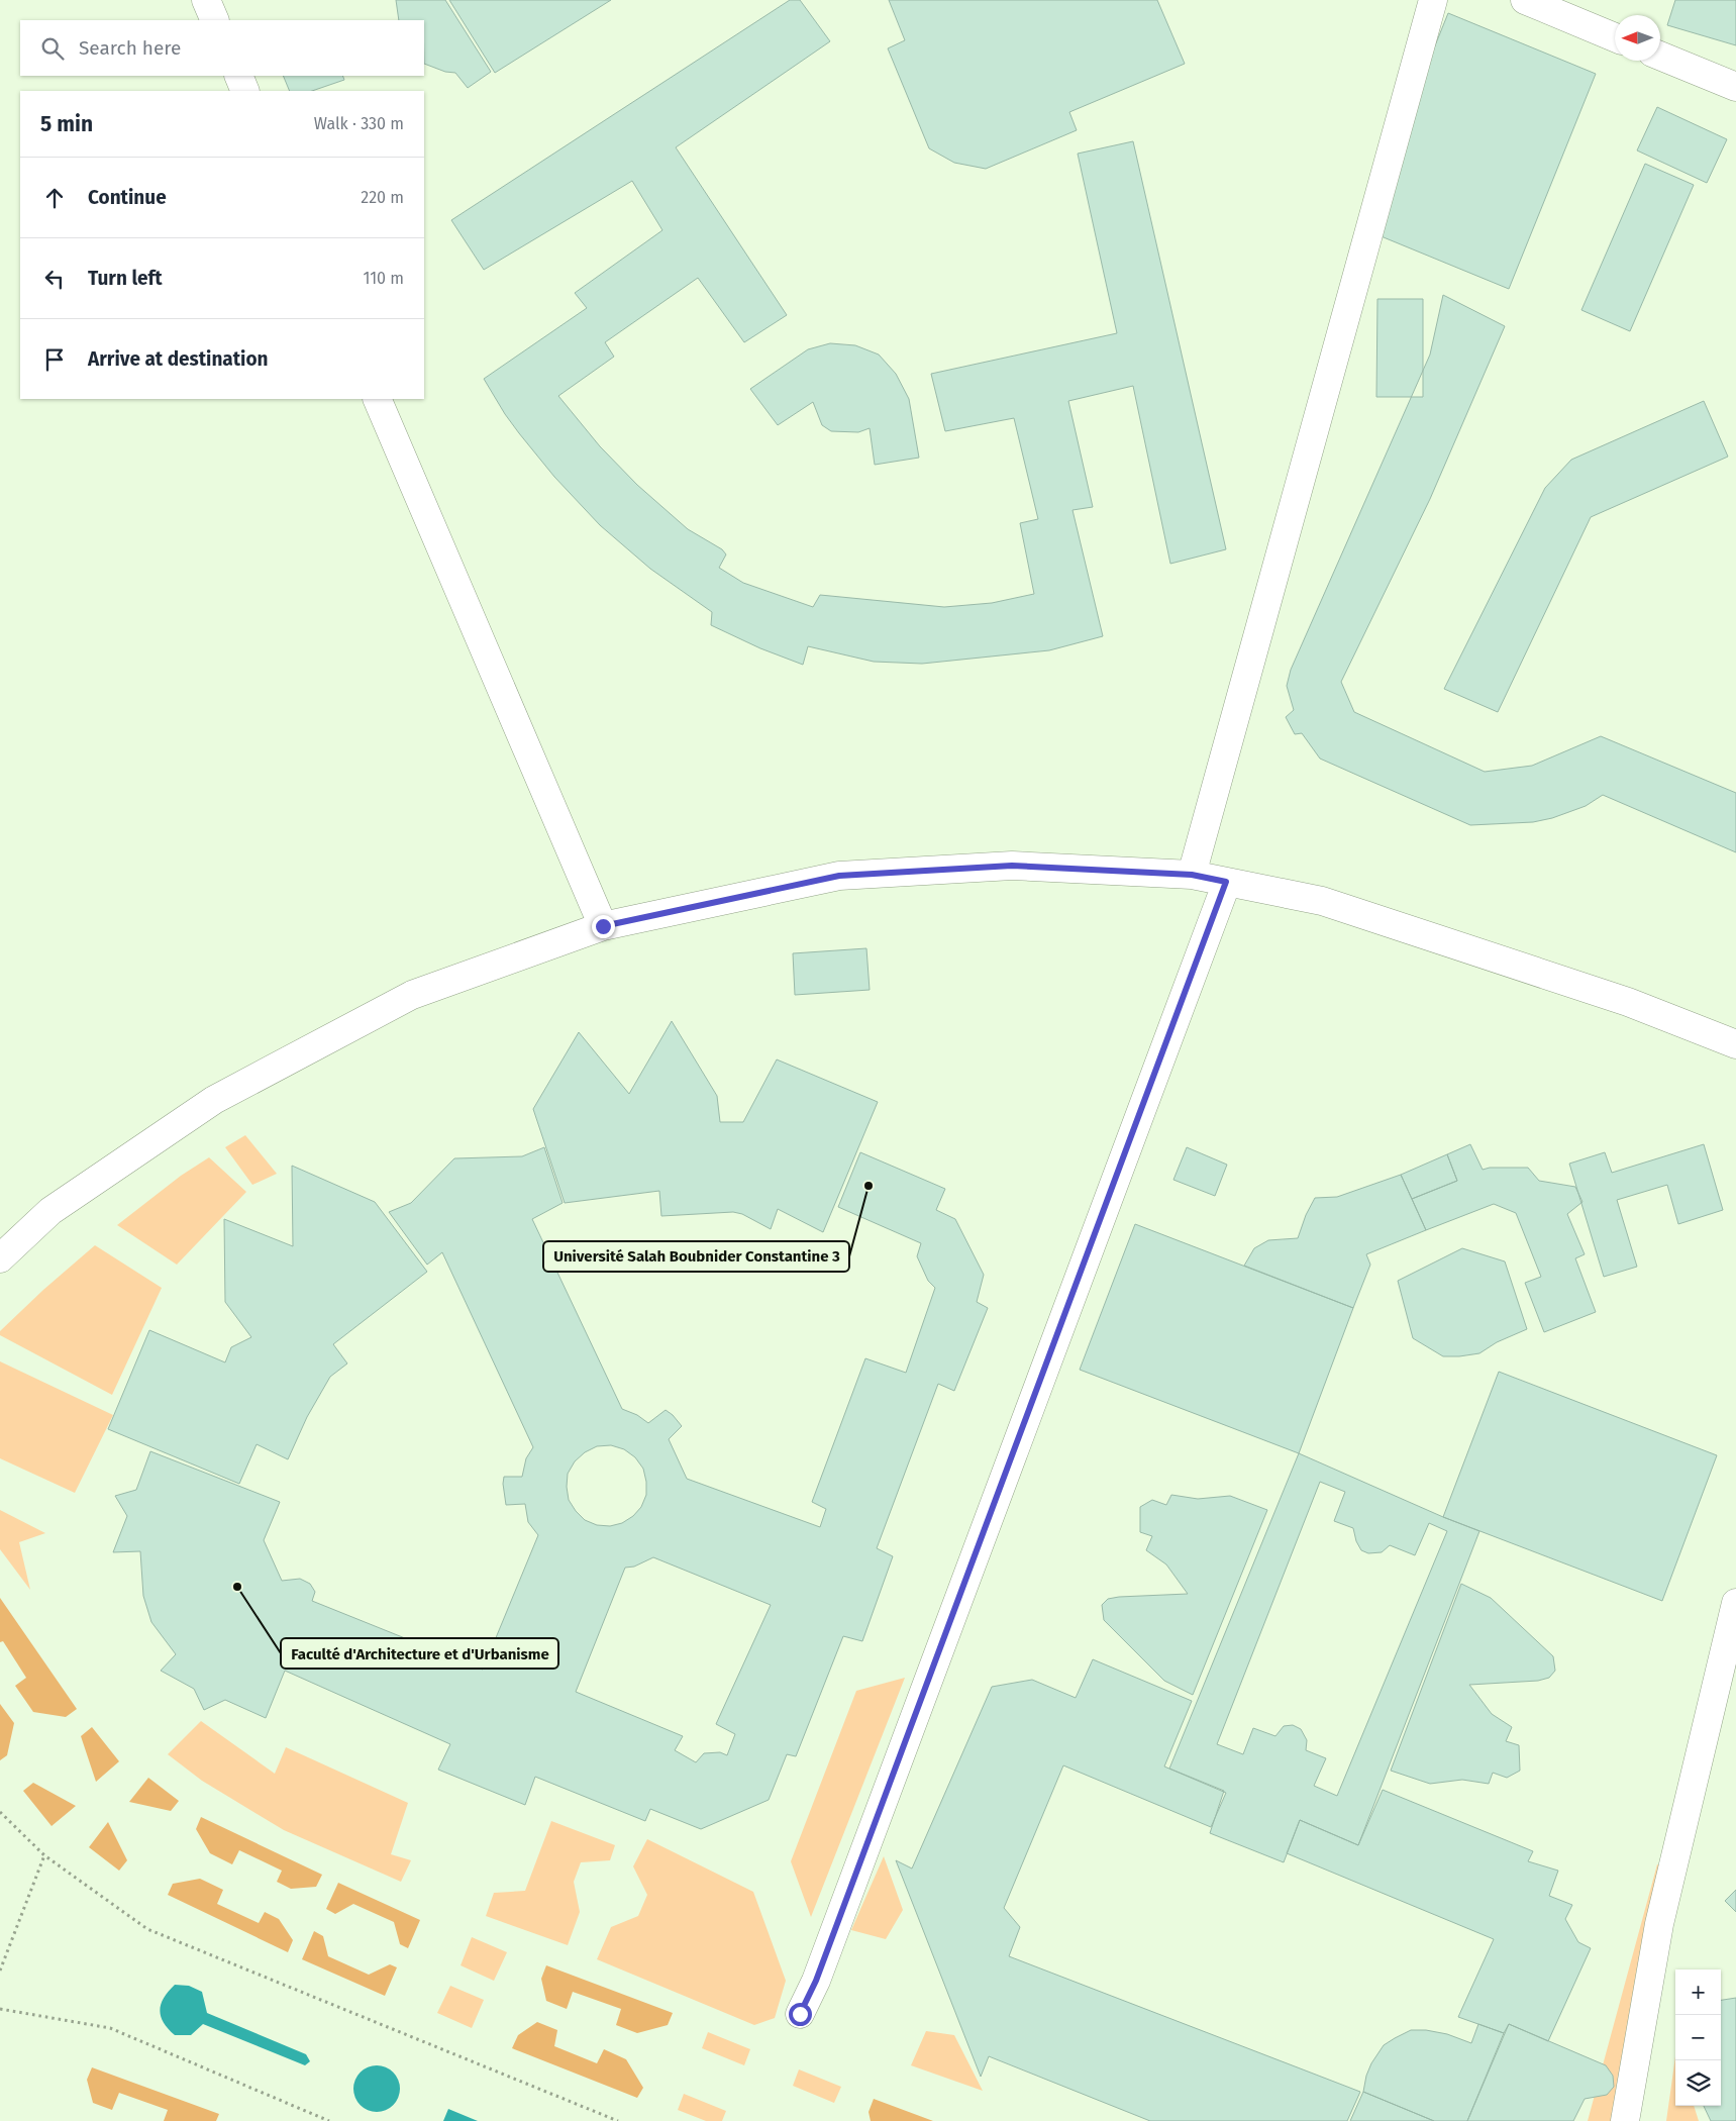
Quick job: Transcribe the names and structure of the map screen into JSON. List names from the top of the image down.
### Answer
{
  "places": ["Université Salah Boubnider Constantine 3", "Faculté d'Architecture et d'Urbanisme"],
  "north": "left",
  "page": {
    "search": "Search here",
    "heading": ["5 min", "Walk · 330 m"],
    "list": [
      ["Continue", "220 m"],
      ["Turn left", "110 m"],
      "Arrive at destination"
    ],
    "map_buttons": ["+", "−"]
  }
}
